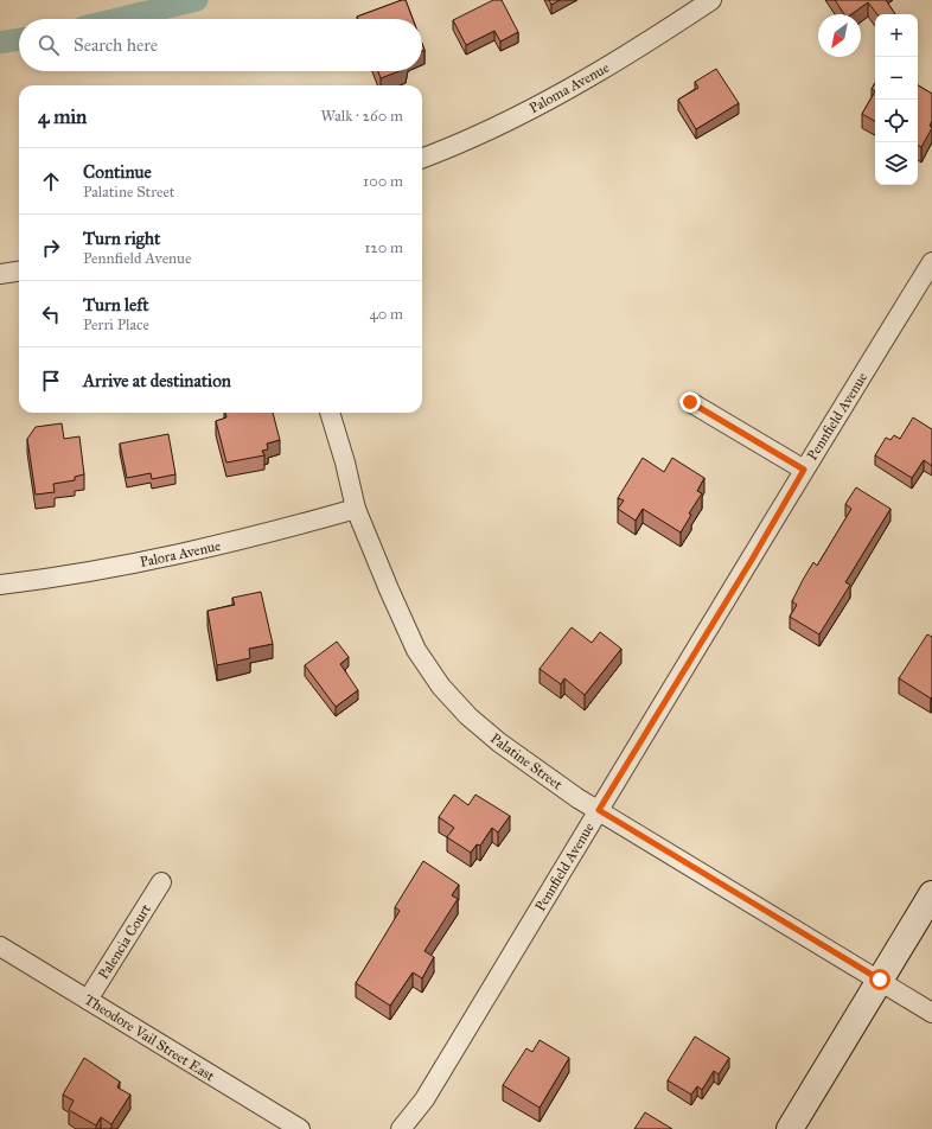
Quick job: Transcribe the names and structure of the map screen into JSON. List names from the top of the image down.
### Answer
{
  "streets": {
    "street": [
      "Paloma Avenue",
      "Pennfield Avenue",
      "Palora Avenue",
      "Palatine Street",
      "Palencia Court",
      "Theodore Vail Street East"
    ]
  },
  "crossings": [
    ["Pennfield Avenue", "Palatine Street"],
    ["Palora Avenue", "Palatine Street"],
    ["Palencia Court", "Theodore Vail Street East"]
  ],
  "north": "bottom left",
  "page": {
    "map_buttons": ["+", "−"],
    "search": "Search here",
    "heading": ["4 min", "Walk · 260 m"],
    "list": [
      ["Continue", "Palatine Street", "100 m"],
      ["Turn right", "Pennfield Avenue", "120 m"],
      ["Turn left", "Perri Place", "40 m"],
      "Arrive at destination"
    ]
  }
}
